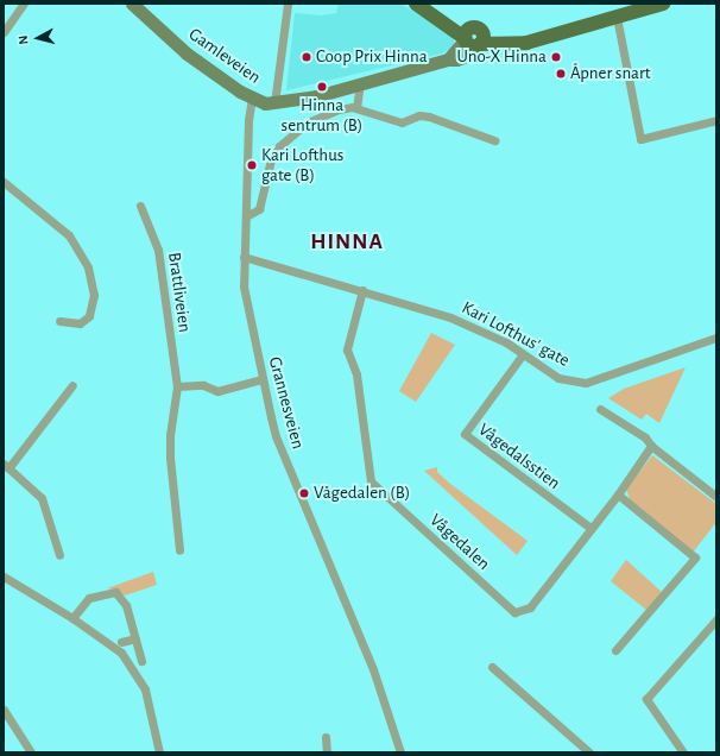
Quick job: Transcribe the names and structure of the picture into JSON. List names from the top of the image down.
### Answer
{
  "streets": {
    "street": [
      "Gamleveien",
      "Brattliveien",
      "Kari Lofthus' gate",
      "Grannesveien",
      "Vågedalsstien",
      "Vågedalen"
    ]
  },
  "crossings": [
    ["Gamleveien", "Grannesveien"],
    ["Kari Lofthus' gate", "Grannesveien"],
    ["Kari Lofthus' gate", "Vågedalsstien"],
    ["Kari Lofthus' gate", "Vågedalen"],
    ["Vågedalsstien", "Vågedalen"]
  ],
  "districts": ["HINNA"],
  "places": [
    "Coop Prix Hinna",
    "Uno-X Hinna",
    "Åpner snart",
    "Hinna sentrum (B)",
    "Kari Lofthus gate (B)",
    "Vågedalen (B)"
  ],
  "north": "left"
}
